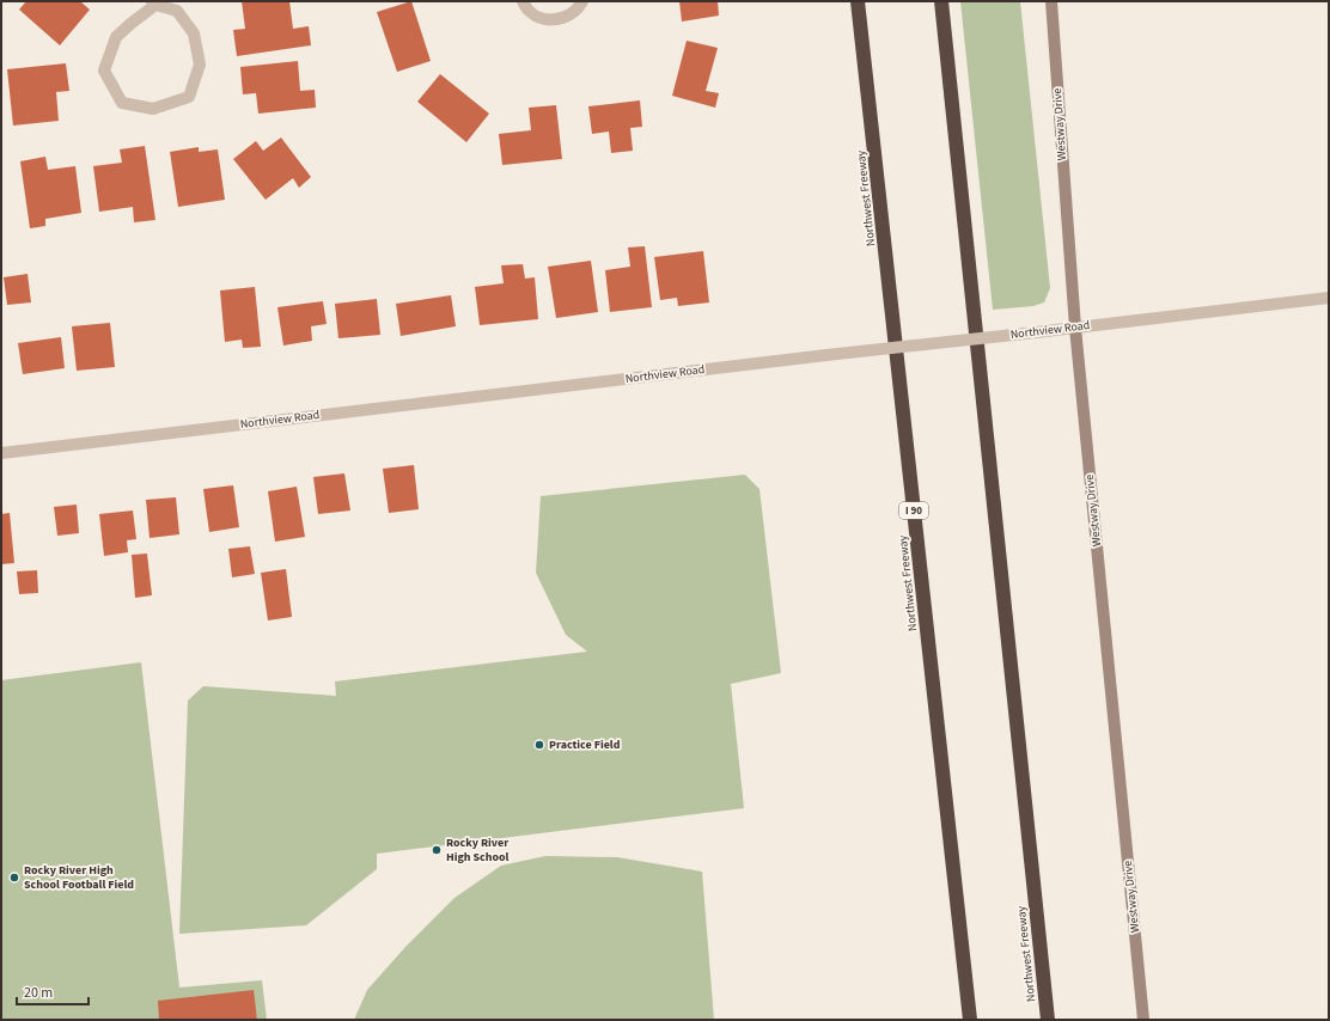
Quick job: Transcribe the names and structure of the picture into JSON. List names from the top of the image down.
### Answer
{
  "streets": {
    "highway": ["Northwest Freeway", "I 90"],
    "main road": ["Westway Drive"],
    "street": ["Northview Road"]
  },
  "crossings": [
    ["Westway Drive", "Northview Road"]
  ],
  "places": ["Practice Field", "Rocky River High School", "Rocky River High School Football Field"],
  "scale_bar": "20 m"
}
